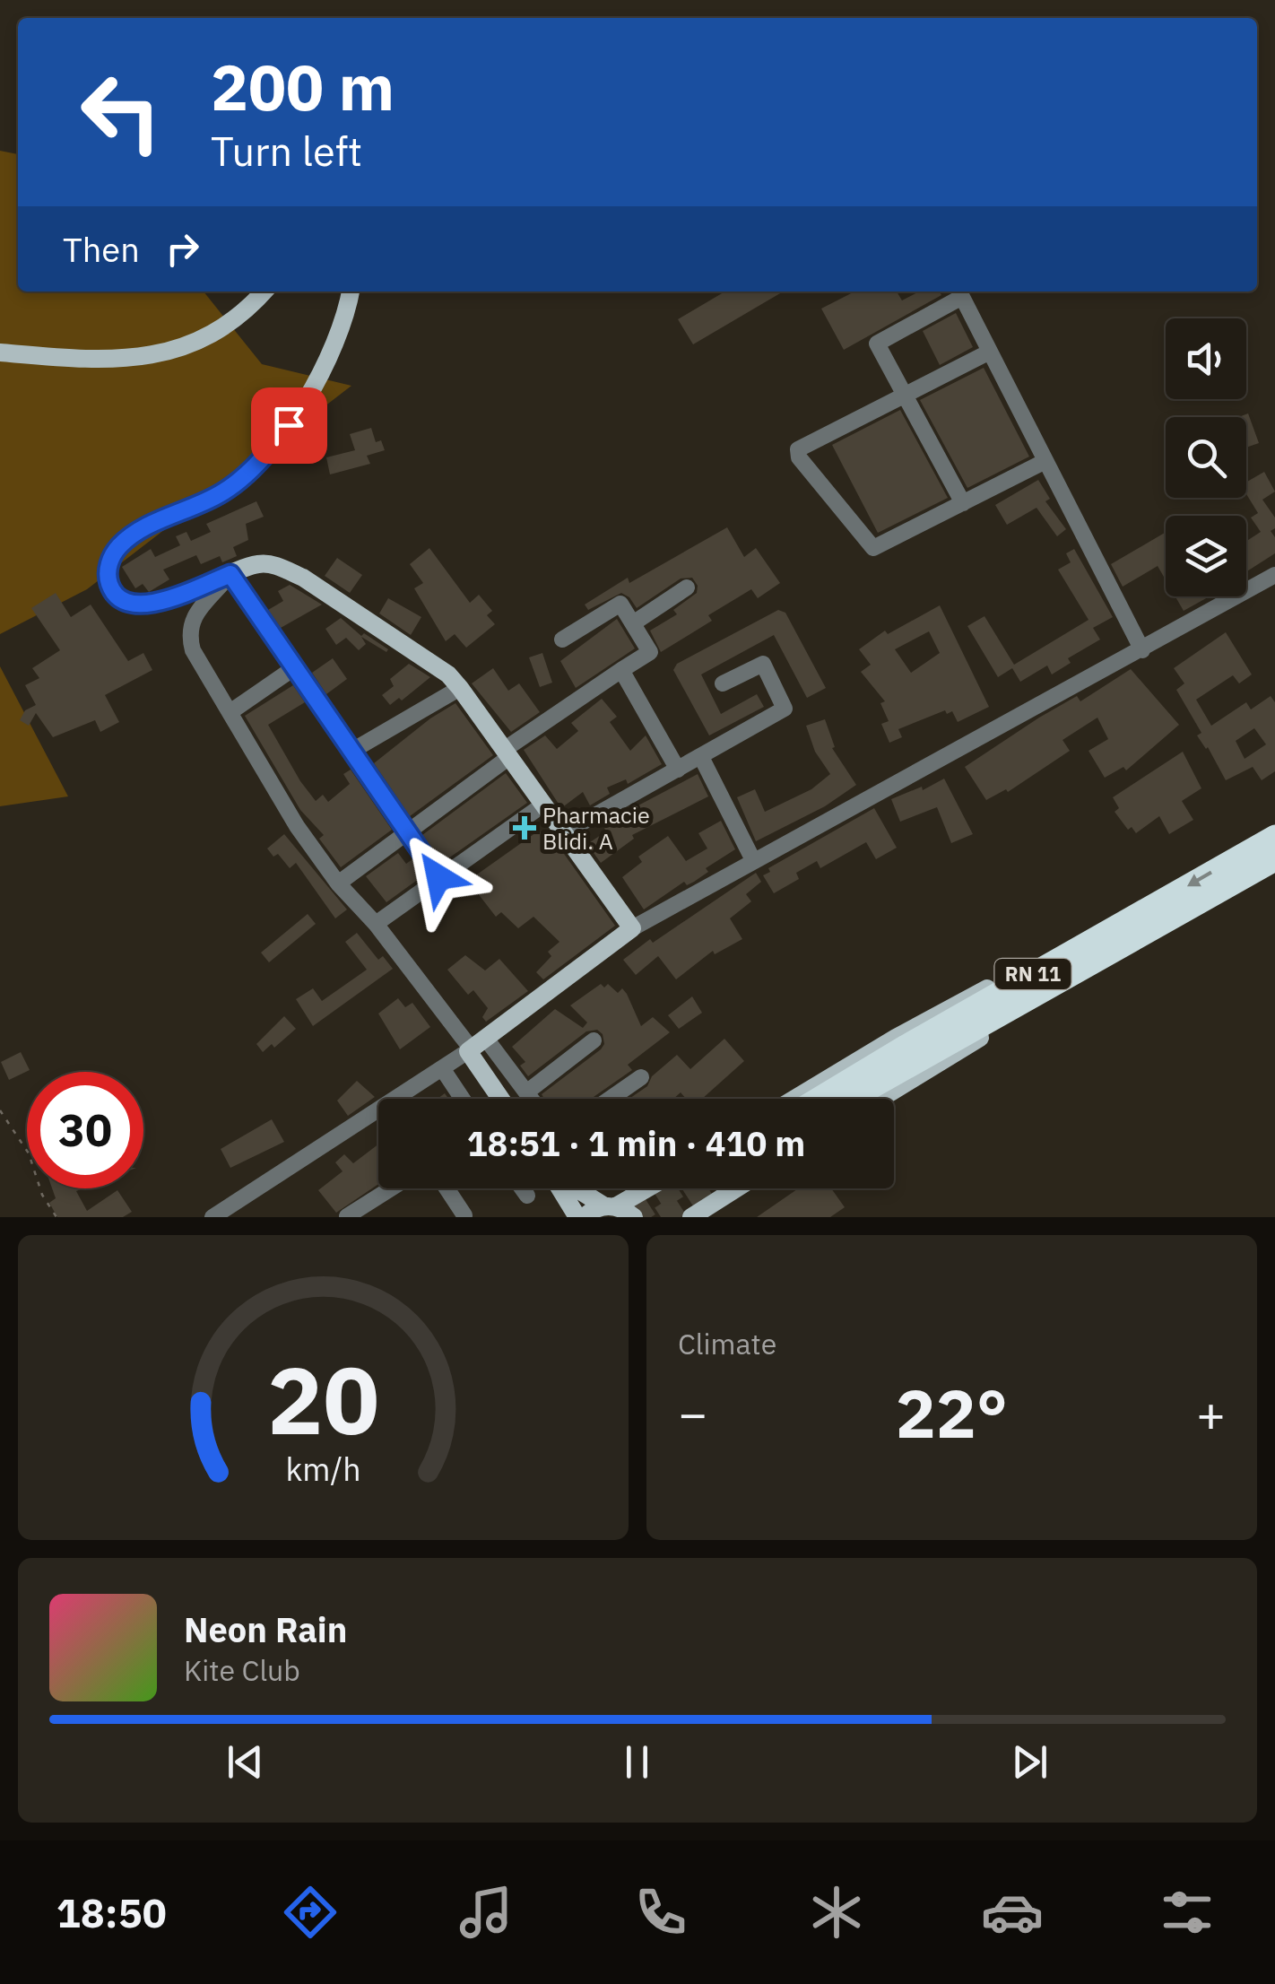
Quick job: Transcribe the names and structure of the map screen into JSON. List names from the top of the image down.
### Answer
{
  "streets": {
    "highway": ["RN 11"]
  },
  "places": {
    "health": ["Pharmacie Blidi. A"]
  },
  "page": {
    "turn": ["200 m", "Turn left"],
    "then": "Then",
    "limit": "30",
    "trip": "18:51 · 1 min · 410 m",
    "tile": "Climate",
    "heat": ["−", "22°", "+"],
    "song": ["Neon Rain", "Kite Club"],
    "tabs": "18:50",
    "gauge": ["20", "km/h"]
  }
}
